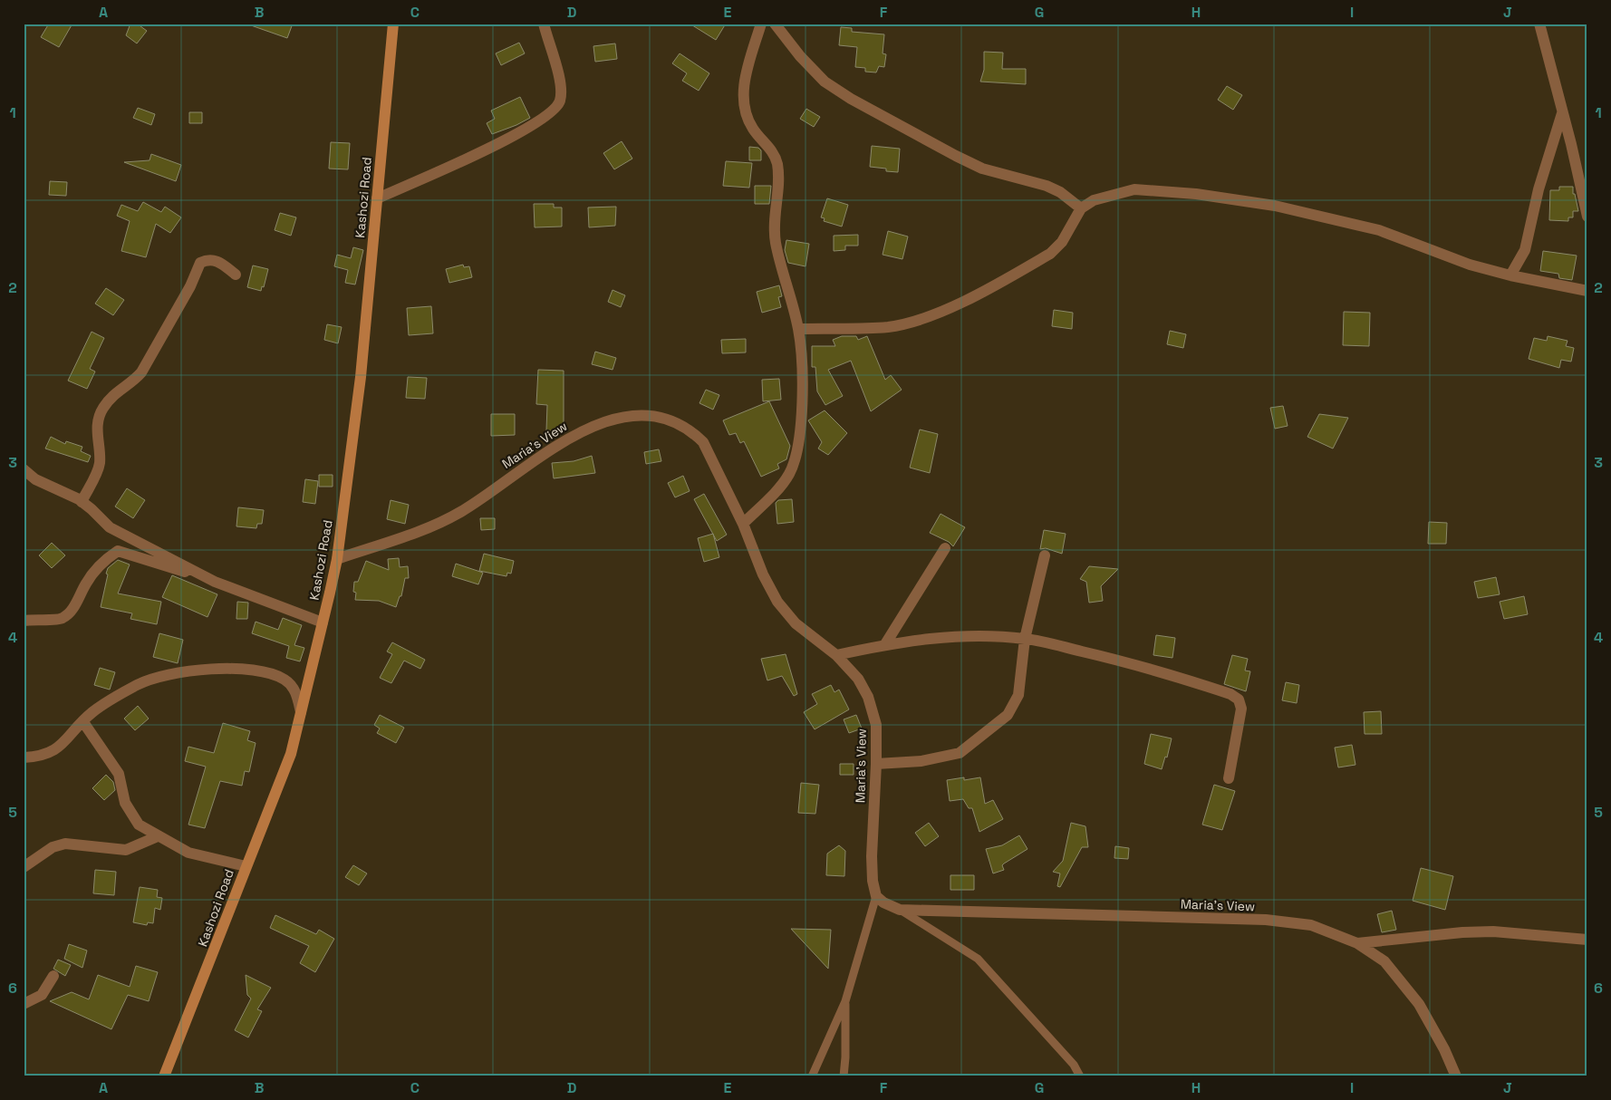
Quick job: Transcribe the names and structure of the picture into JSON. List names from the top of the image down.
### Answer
{
  "streets": {
    "main road": ["Kashozi Road"],
    "street": ["Maria's View"]
  },
  "crossings": [
    ["Kashozi Road", "Maria's View"]
  ],
  "grid": {
    "columns": [
      "A",
      "B",
      "C",
      "D",
      "E",
      "F",
      "G",
      "H",
      "I",
      "J"
    ],
    "rows": [
      "1",
      "2",
      "3",
      "4",
      "5",
      "6"
    ]
  }
}
